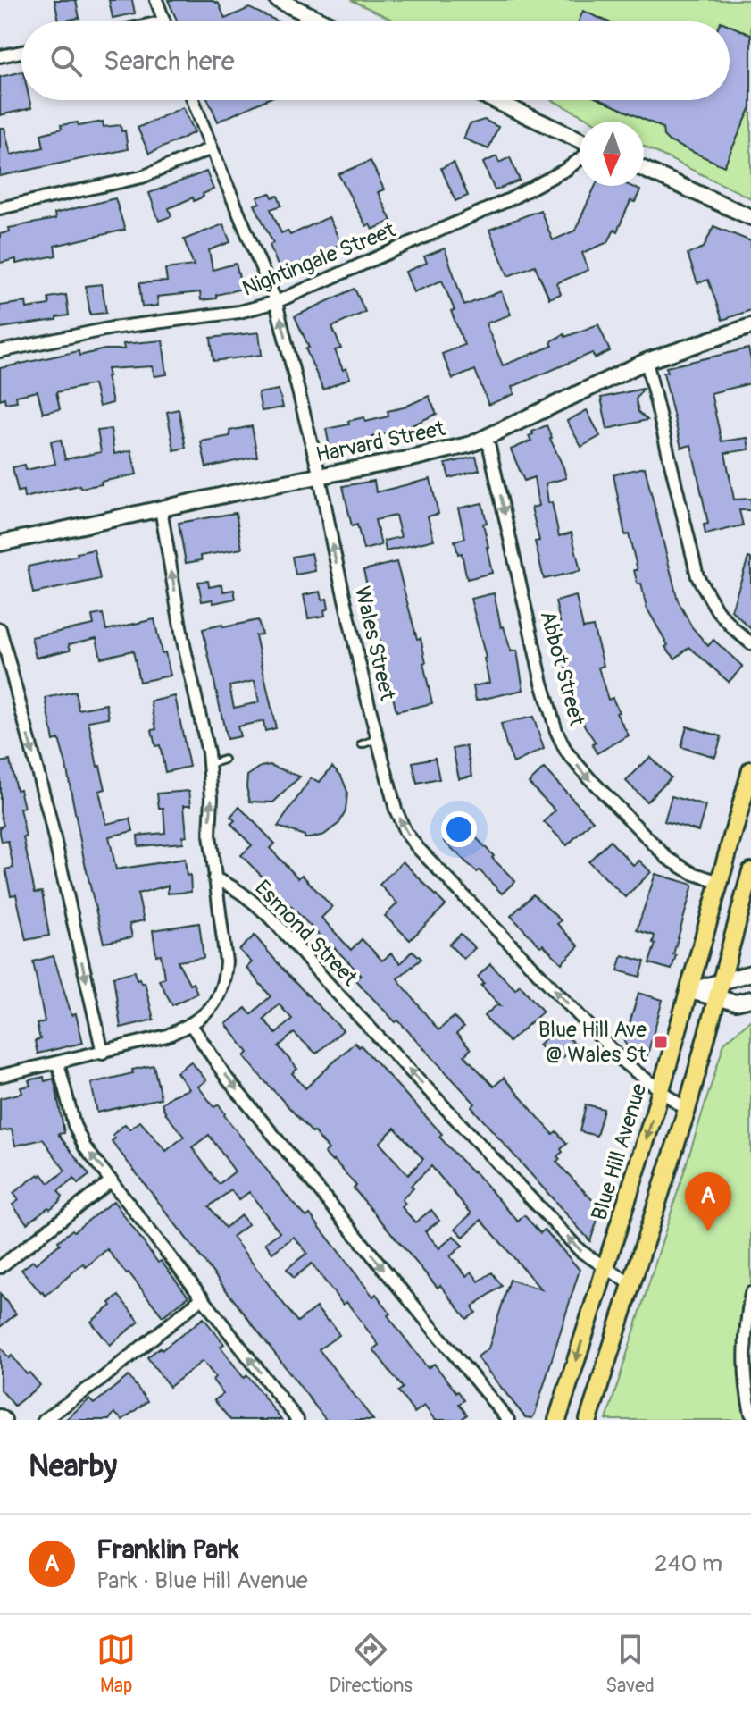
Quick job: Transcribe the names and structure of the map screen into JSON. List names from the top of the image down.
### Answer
{
  "streets": {
    "main road": ["Harvard Street", "Blue Hill Avenue"],
    "street": [
      "Nightingale Street",
      "Wales Street",
      "Abbot Street",
      "Esmond Street"
    ]
  },
  "crossings": [
    ["Nightingale Street", "Wales Street"],
    ["Harvard Street", "Wales Street"],
    ["Harvard Street", "Abbot Street"],
    ["Wales Street", "Blue Hill Avenue"],
    ["Abbot Street", "Blue Hill Avenue"],
    ["Esmond Street", "Blue Hill Avenue"]
  ],
  "one_way": ["Wales Street", "Abbot Street", "Esmond Street"],
  "places": {
    "transit": ["Blue Hill Ave @ Wales St"]
  },
  "north": "bottom",
  "page": {
    "search": "Search here",
    "pins": "A",
    "heading": "Nearby",
    "list": [
      {
        "mark": "A",
        "name": "Franklin Park",
        "note": "Park · Blue Hill Avenue",
        "value": "240 m"
      }
    ],
    "nav": ["Map", "Directions", "Saved"]
  }
}
